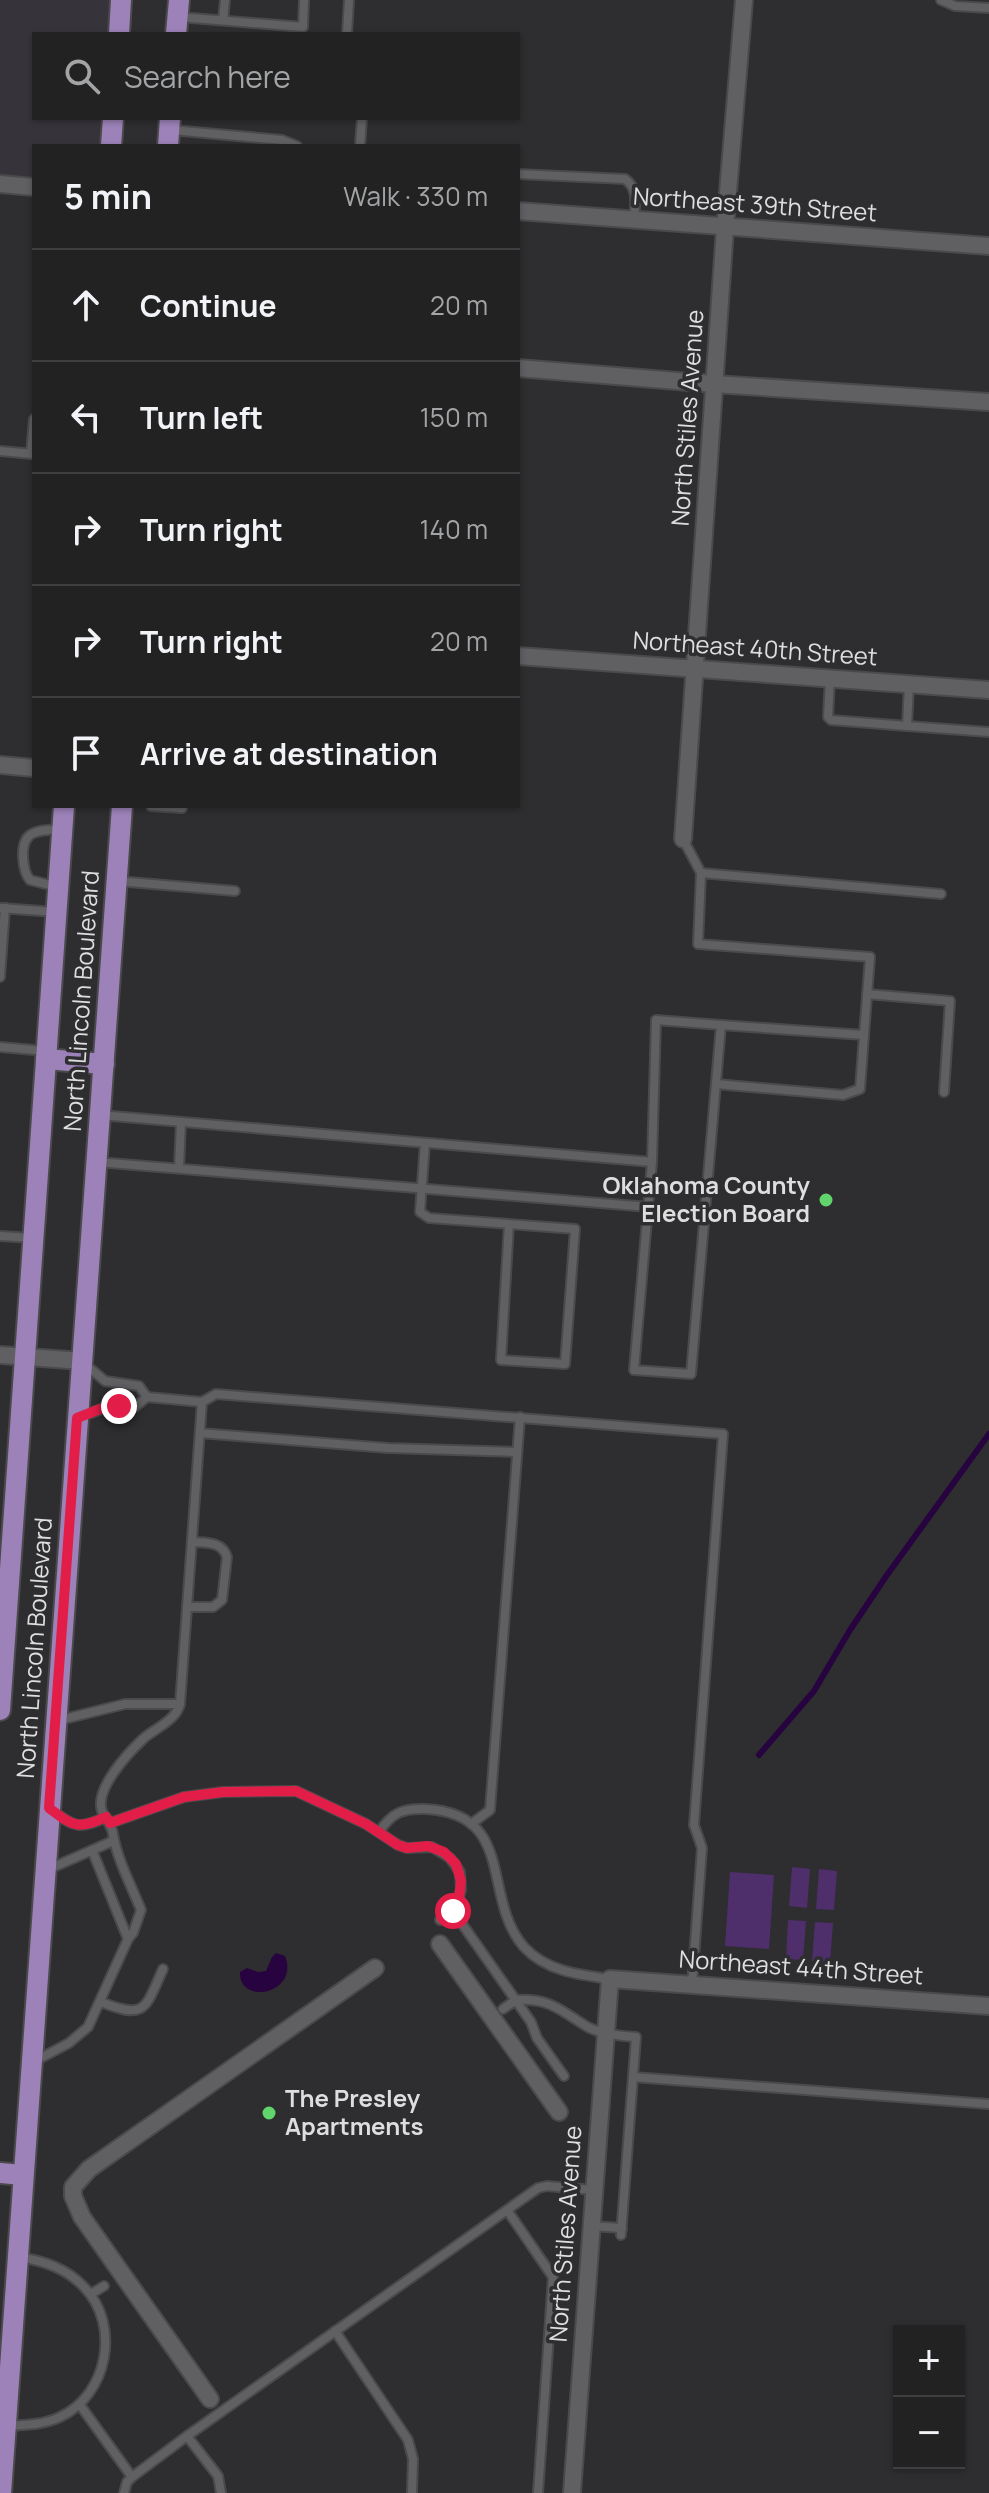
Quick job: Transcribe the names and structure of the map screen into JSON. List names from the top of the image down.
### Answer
{
  "streets": {
    "main road": ["North Lincoln Boulevard"],
    "street": [
      "Northeast 39th Street",
      "North Stiles Avenue",
      "Northeast 40th Street",
      "Northeast 44th Street"
    ]
  },
  "crossings": [
    ["Northeast 39th Street", "North Stiles Avenue"],
    ["North Stiles Avenue", "Northeast 40th Street"],
    ["North Stiles Avenue", "Northeast 44th Street"]
  ],
  "places": ["Oklahoma County Election Board", "The Presley Apartments"],
  "page": {
    "search": "Search here",
    "heading": ["5 min", "Walk · 330 m"],
    "list": [
      ["Continue", "20 m"],
      ["Turn left", "150 m"],
      ["Turn right", "140 m"],
      ["Turn right", "20 m"],
      "Arrive at destination"
    ],
    "map_buttons": ["+", "−"]
  }
}
